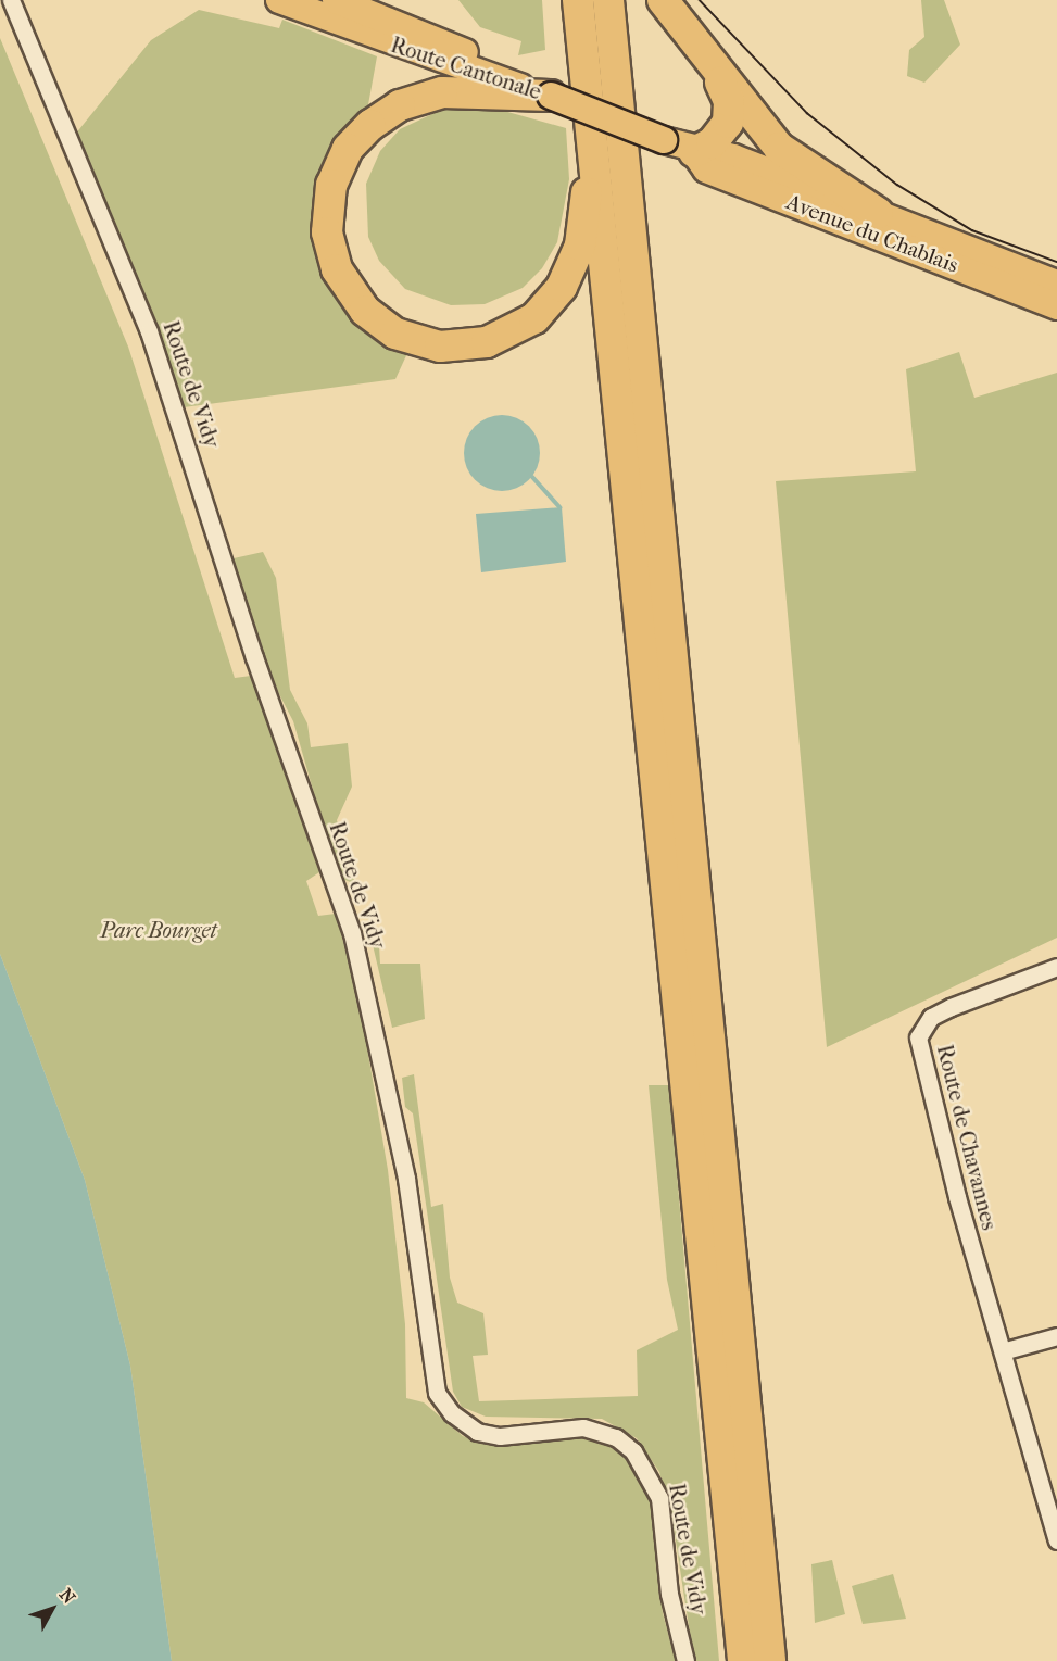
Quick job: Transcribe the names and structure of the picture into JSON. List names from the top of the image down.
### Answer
{
  "streets": {
    "main road": ["Route Cantonale", "Avenue du Chablais"],
    "street": ["Route de Vidy", "Route de Chavannes"]
  },
  "crossings": [
    ["Route Cantonale", "Avenue du Chablais"]
  ],
  "parks": ["Parc Bourget"],
  "north": "top right"
}
